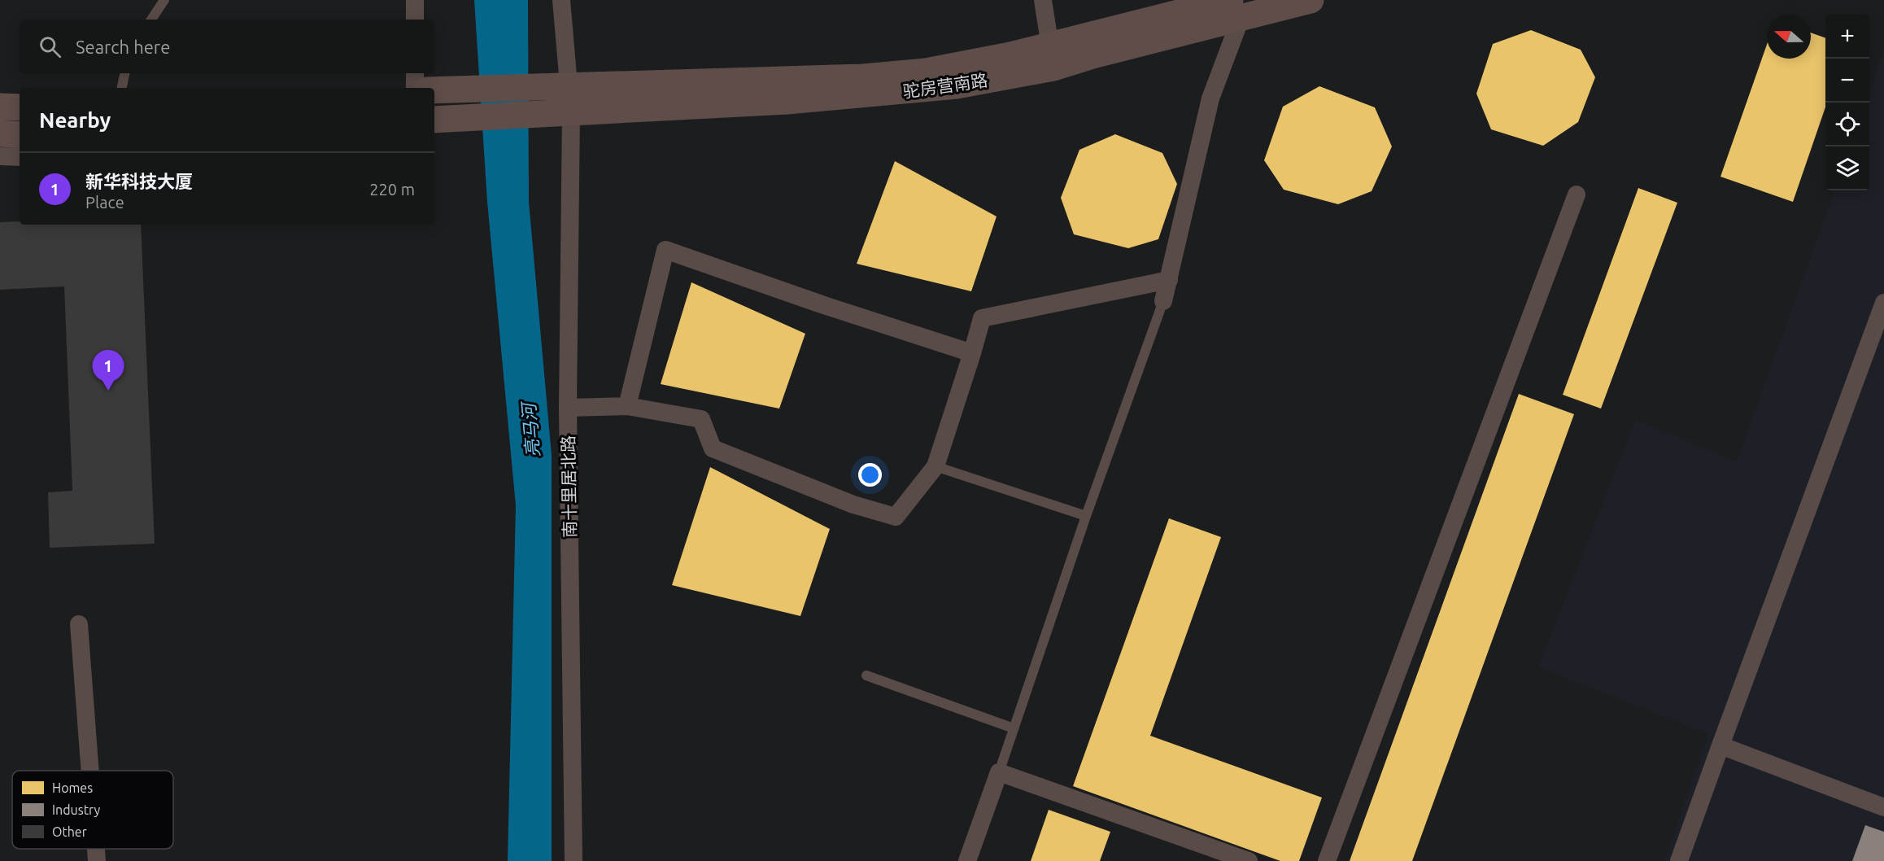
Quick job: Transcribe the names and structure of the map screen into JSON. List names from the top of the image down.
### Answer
{
  "streets": {
    "street": ["驼房营南路", "南十里居北路"]
  },
  "crossings": [
    ["驼房营南路", "南十里居北路"]
  ],
  "water": ["亮马河"],
  "legend": ["Homes", "Industry", "Other"],
  "north": "left",
  "page": {
    "map_buttons": ["+", "−"],
    "search": "Search here",
    "heading": "Nearby",
    "list": [
      {
        "mark": "1",
        "name": "新华科技大厦",
        "note": "Place",
        "value": "220 m"
      }
    ],
    "pins": "1"
  }
}
